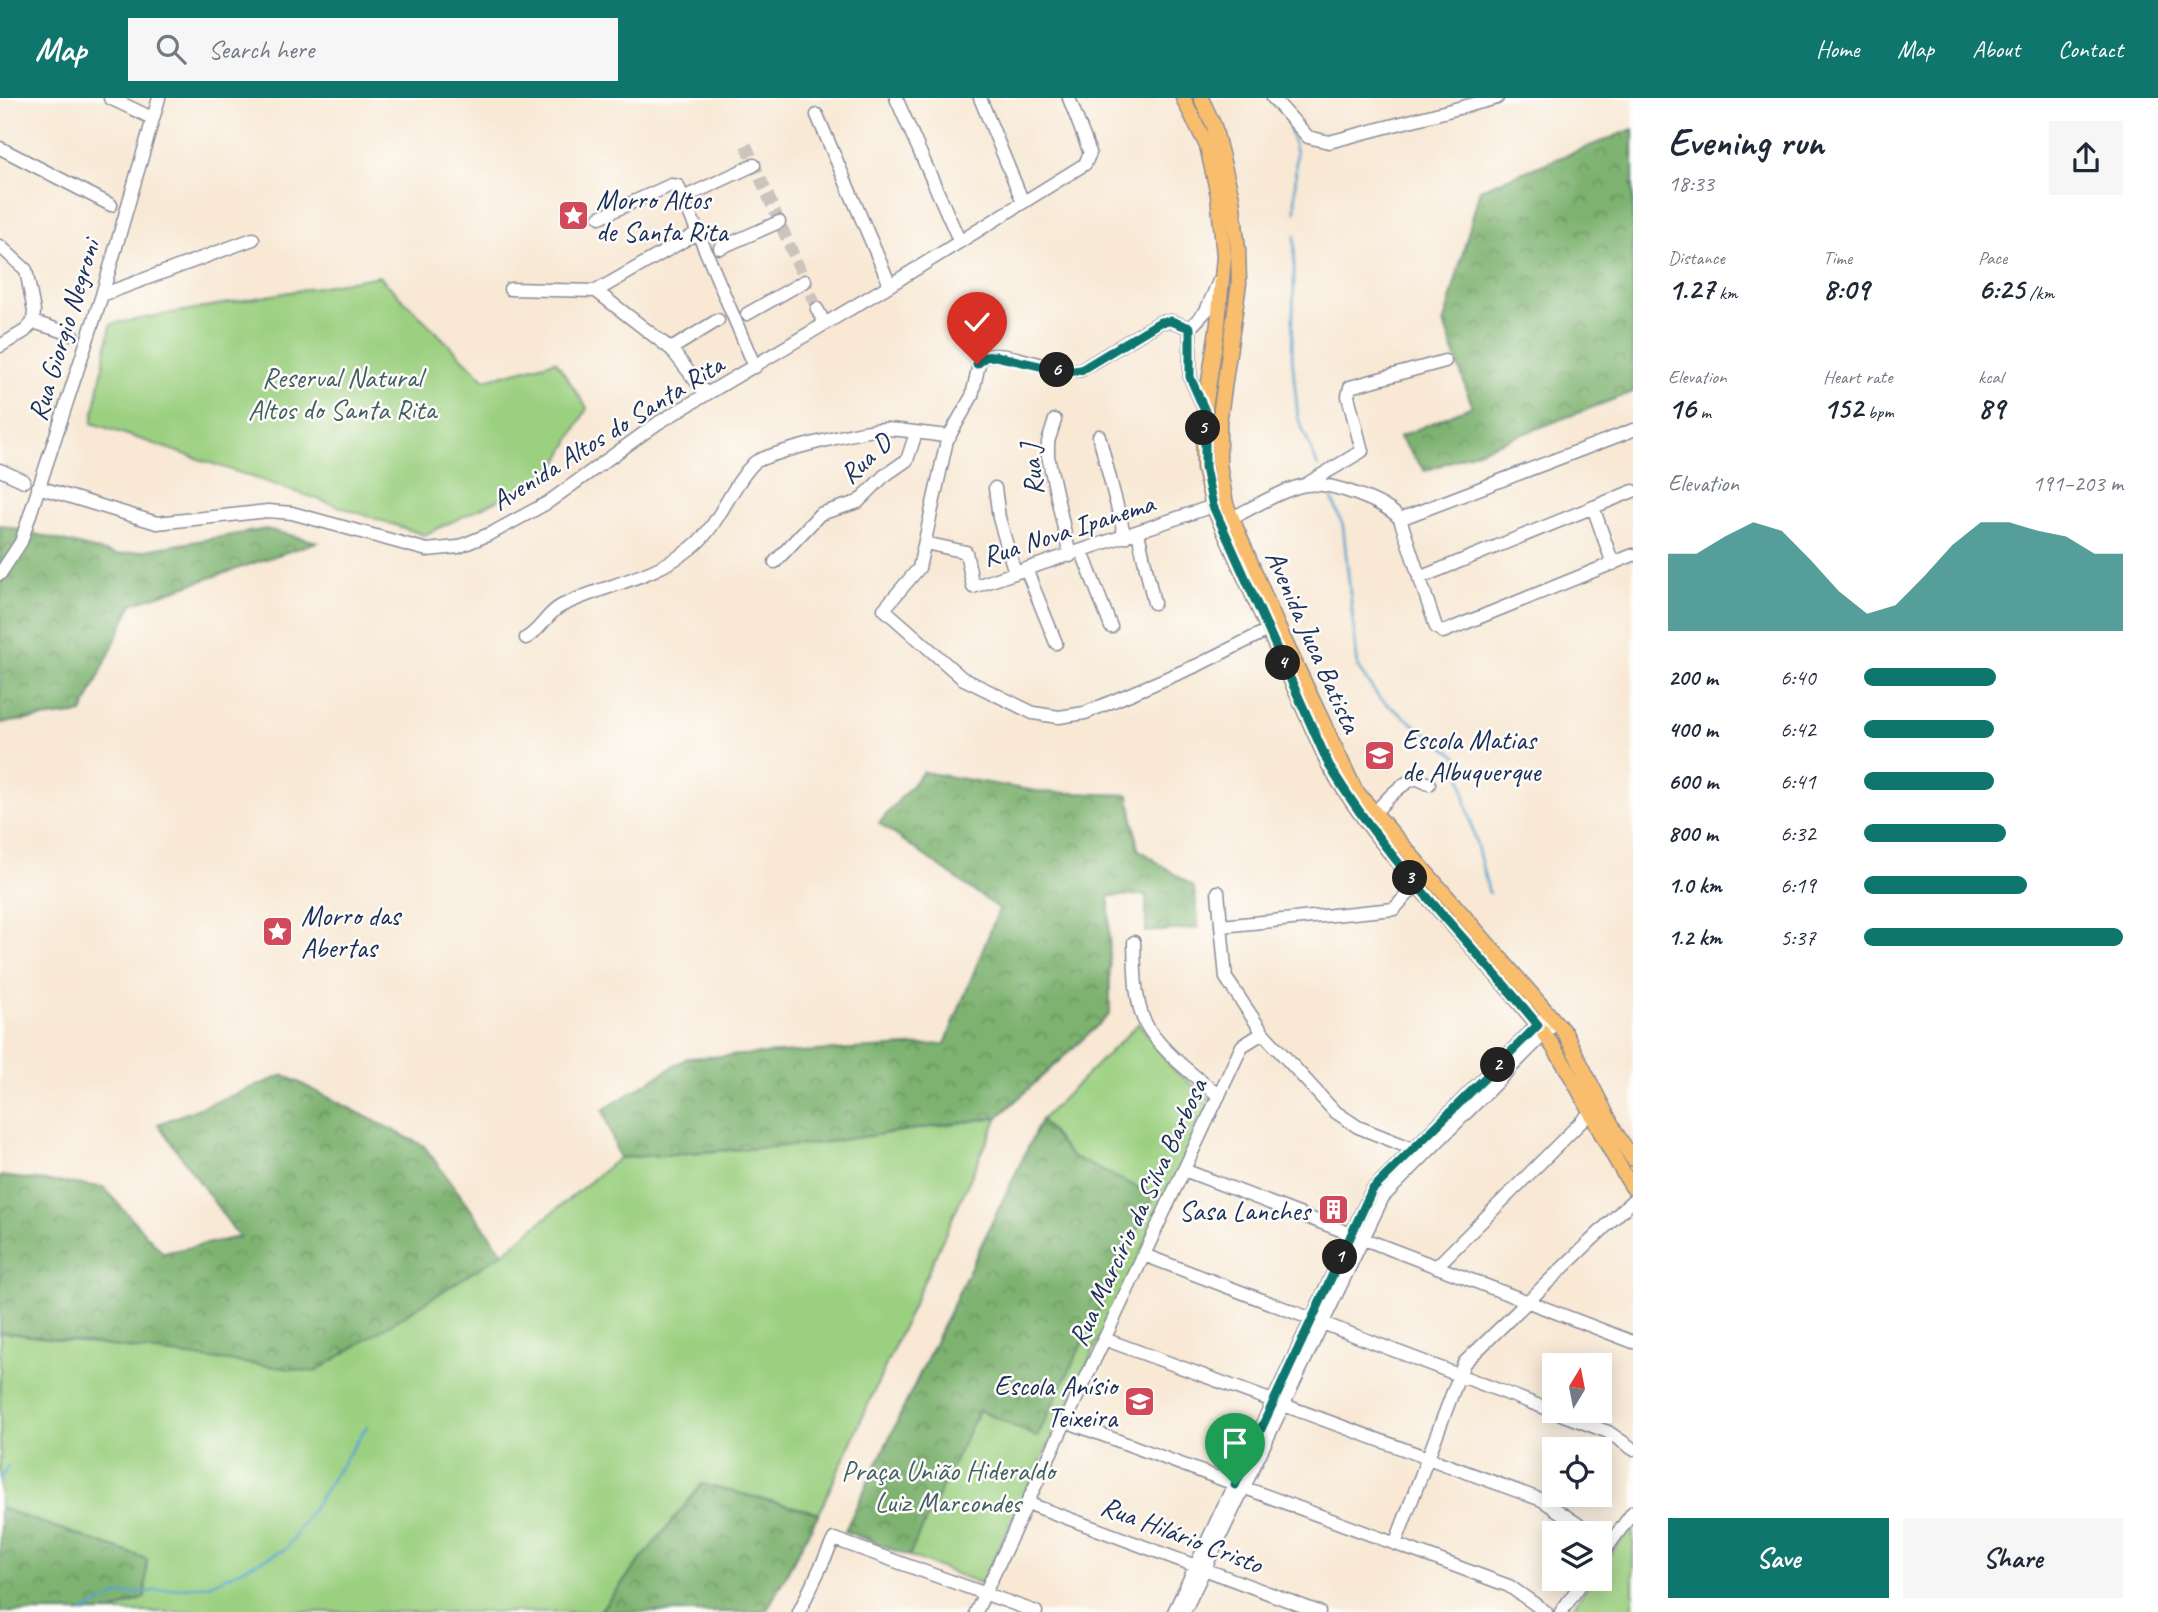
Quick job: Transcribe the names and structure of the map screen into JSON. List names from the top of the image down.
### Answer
{
  "streets": {
    "main road": ["Avenida Juca Batista"],
    "street": [
      "Rua Giorgio Negroni",
      "Avenida Altos do Santa Rita",
      "Rua D",
      "Rua J",
      "Rua Nova Ipanema",
      "Rua Marcírio da Silva Barbosa",
      "Rua Hilário Cristo"
    ]
  },
  "crossings": [
    ["Rua Giorgio Negroni", "Avenida Altos do Santa Rita"],
    ["Rua J", "Rua Nova Ipanema"],
    ["Rua Nova Ipanema", "Avenida Juca Batista"],
    ["Rua Marcírio da Silva Barbosa", "Rua Hilário Cristo"]
  ],
  "parks": ["Reserval Natural Altos do Santa Rita", "Praça União Hideraldo Luiz Marcondes"],
  "places": {
    "place": ["Morro Altos de Santa Rita", "Morro das Abertas"],
    "school or university": ["Escola Matias de Albuquerque", "Escola Anísio Teixeira"],
    "building": ["Sasa Lanches"]
  },
  "north": "top",
  "page": {
    "header": "Map",
    "search": "Search here",
    "nav": [
      "Home",
      "Map",
      "About",
      "Contact"
    ],
    "heading": ["Evening run", "18:33"],
    "stats": [
      ["Distance", "1.27 km"],
      ["Time", "8:09"],
      ["Pace", "6:25 /km"],
      ["Elevation", "16 m"],
      ["Heart rate", "152 bpm"],
      ["kcal", "89"]
    ],
    "pins": [
      "6",
      "5",
      "4",
      "3",
      "2",
      "1"
    ],
    "chart": ["Elevation", "191–203 m"],
    "list": [
      {
        "name": "200 m",
        "note": "6:40"
      },
      {
        "name": "400 m",
        "note": "6:42"
      },
      {
        "name": "600 m",
        "note": "6:41"
      },
      {
        "name": "800 m",
        "note": "6:32"
      },
      {
        "name": "1.0 km",
        "note": "6:19"
      },
      {
        "name": "1.2 km",
        "note": "5:37"
      }
    ],
    "buttons": ["Save", "Share"]
  }
}
